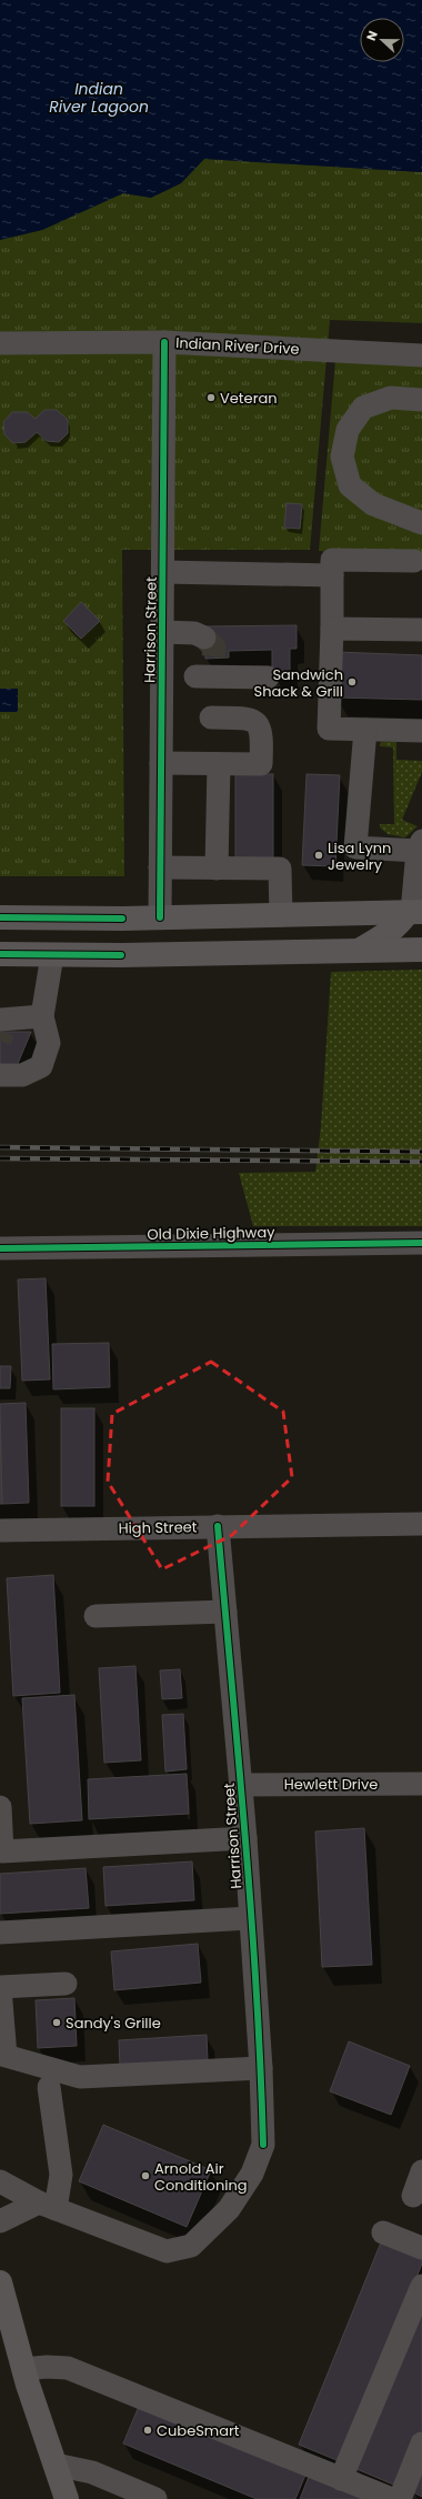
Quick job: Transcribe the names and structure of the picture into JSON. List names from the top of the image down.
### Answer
{
  "streets": {
    "street": [
      "Indian River Drive",
      "Harrison Street",
      "Old Dixie Highway",
      "High Street",
      "Hewlett Drive"
    ]
  },
  "crossings": [
    ["Indian River Drive", "Harrison Street"],
    ["Harrison Street", "High Street"],
    ["Harrison Street", "Hewlett Drive"]
  ],
  "water": ["Indian River Lagoon"],
  "places": [
    "Veteran",
    "Sandwich Shack & Grill",
    "Lisa Lynn Jewelry",
    "Sandy's Grille",
    "Arnold Air Conditioning",
    "CubeSmart"
  ],
  "north": "left"
}
